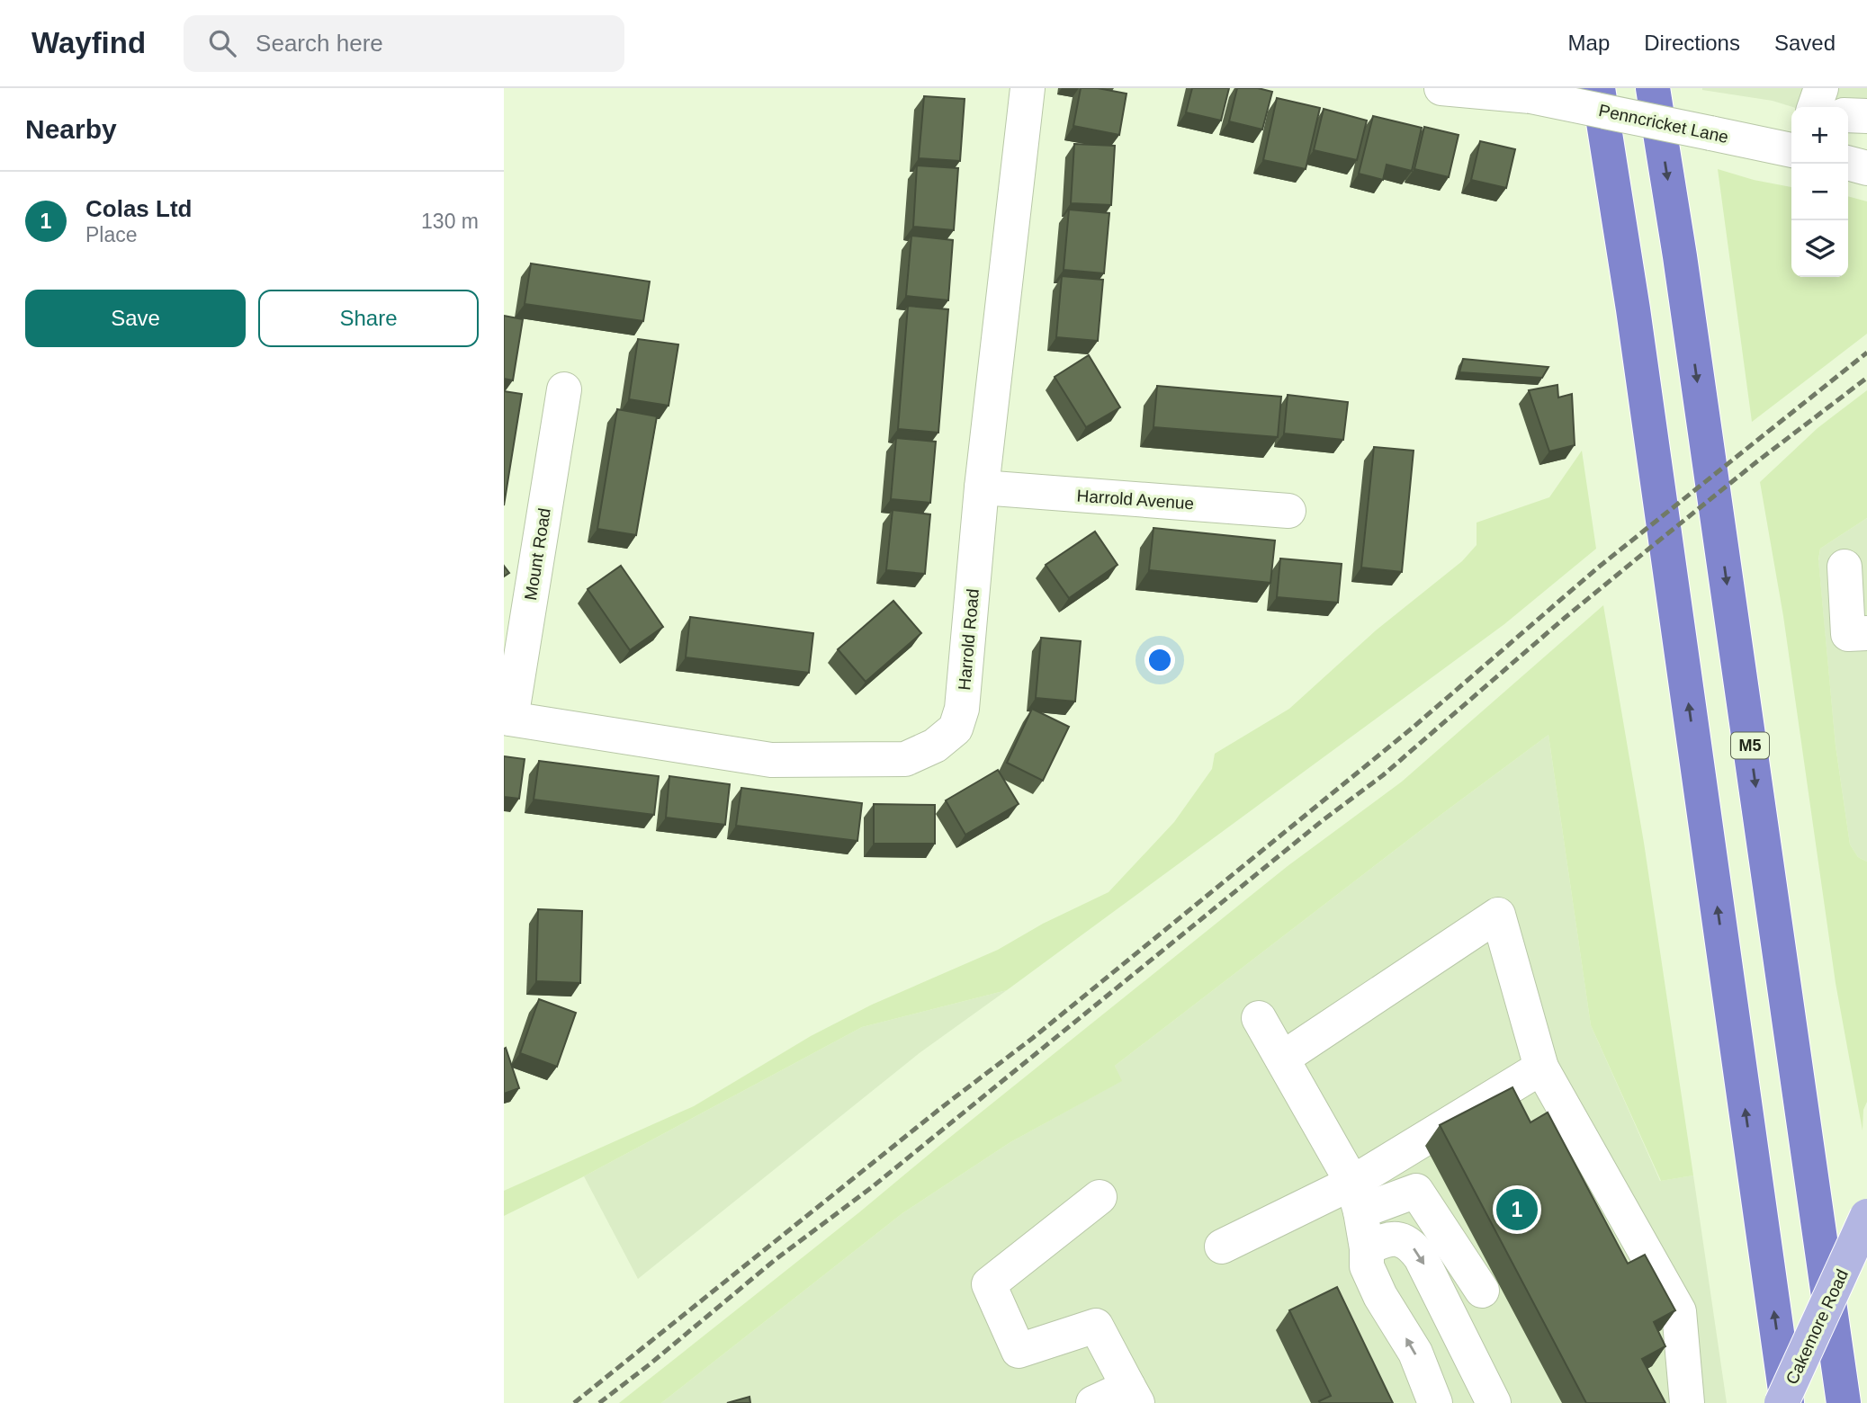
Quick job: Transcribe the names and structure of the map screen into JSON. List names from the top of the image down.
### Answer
{
  "streets": {
    "highway": ["M5"],
    "main road": ["Cakemore Road"],
    "street": [
      "Penncricket Lane",
      "Harrold Avenue",
      "Mount Road",
      "Harrold Road"
    ]
  },
  "crossings": [
    ["Harrold Avenue", "Harrold Road"],
    ["Mount Road", "Harrold Road"]
  ],
  "page": {
    "header": "Wayfind",
    "search": "Search here",
    "nav": ["Map", "Directions", "Saved"],
    "heading": "Nearby",
    "map_buttons": ["+", "−"],
    "list": [
      {
        "mark": "1",
        "name": "Colas Ltd",
        "note": "Place",
        "value": "130 m"
      }
    ],
    "buttons": ["Save", "Share"],
    "pins": "1"
  }
}
